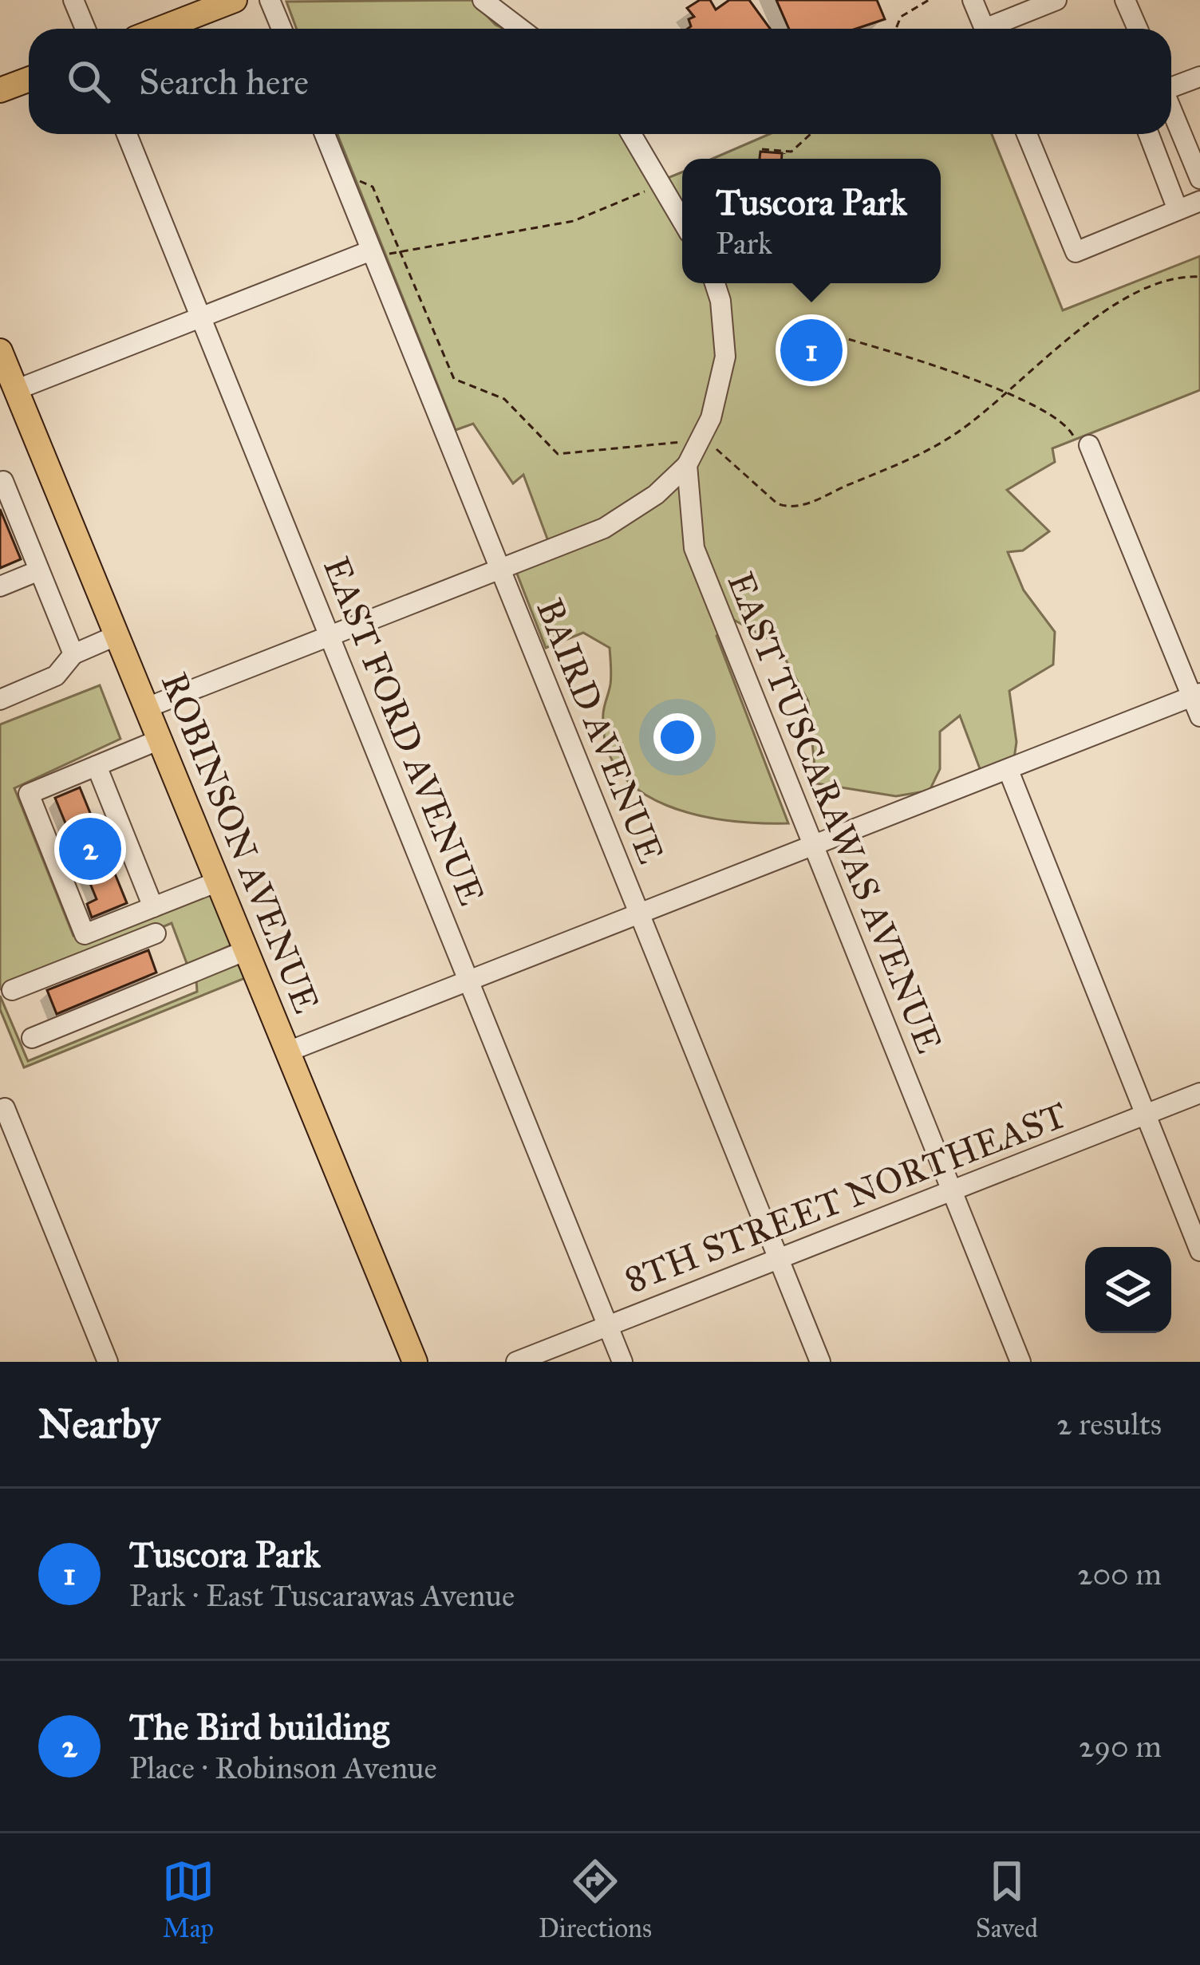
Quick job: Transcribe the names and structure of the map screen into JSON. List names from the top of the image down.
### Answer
{
  "streets": {
    "main road": ["ROBINSON AVENUE"],
    "street": [
      "EAST FORD AVENUE",
      "BAIRD AVENUE",
      "EAST TUSCARAWAS AVENUE",
      "8TH STREET NORTHEAST"
    ]
  },
  "crossings": [
    ["EAST FORD AVENUE", "8TH STREET NORTHEAST"],
    ["BAIRD AVENUE", "8TH STREET NORTHEAST"],
    ["EAST TUSCARAWAS AVENUE", "8TH STREET NORTHEAST"]
  ],
  "page": {
    "search": "Search here",
    "popup": ["Tuscora Park", "Park"],
    "pins": ["1", "2"],
    "heading": ["Nearby", "2 results"],
    "list": [
      {
        "mark": "1",
        "name": "Tuscora Park",
        "note": "Park · East Tuscarawas Avenue",
        "value": "200 m"
      },
      {
        "mark": "2",
        "name": "The Bird building",
        "note": "Place · Robinson Avenue",
        "value": "290 m"
      }
    ],
    "nav": ["Map", "Directions", "Saved"]
  }
}
